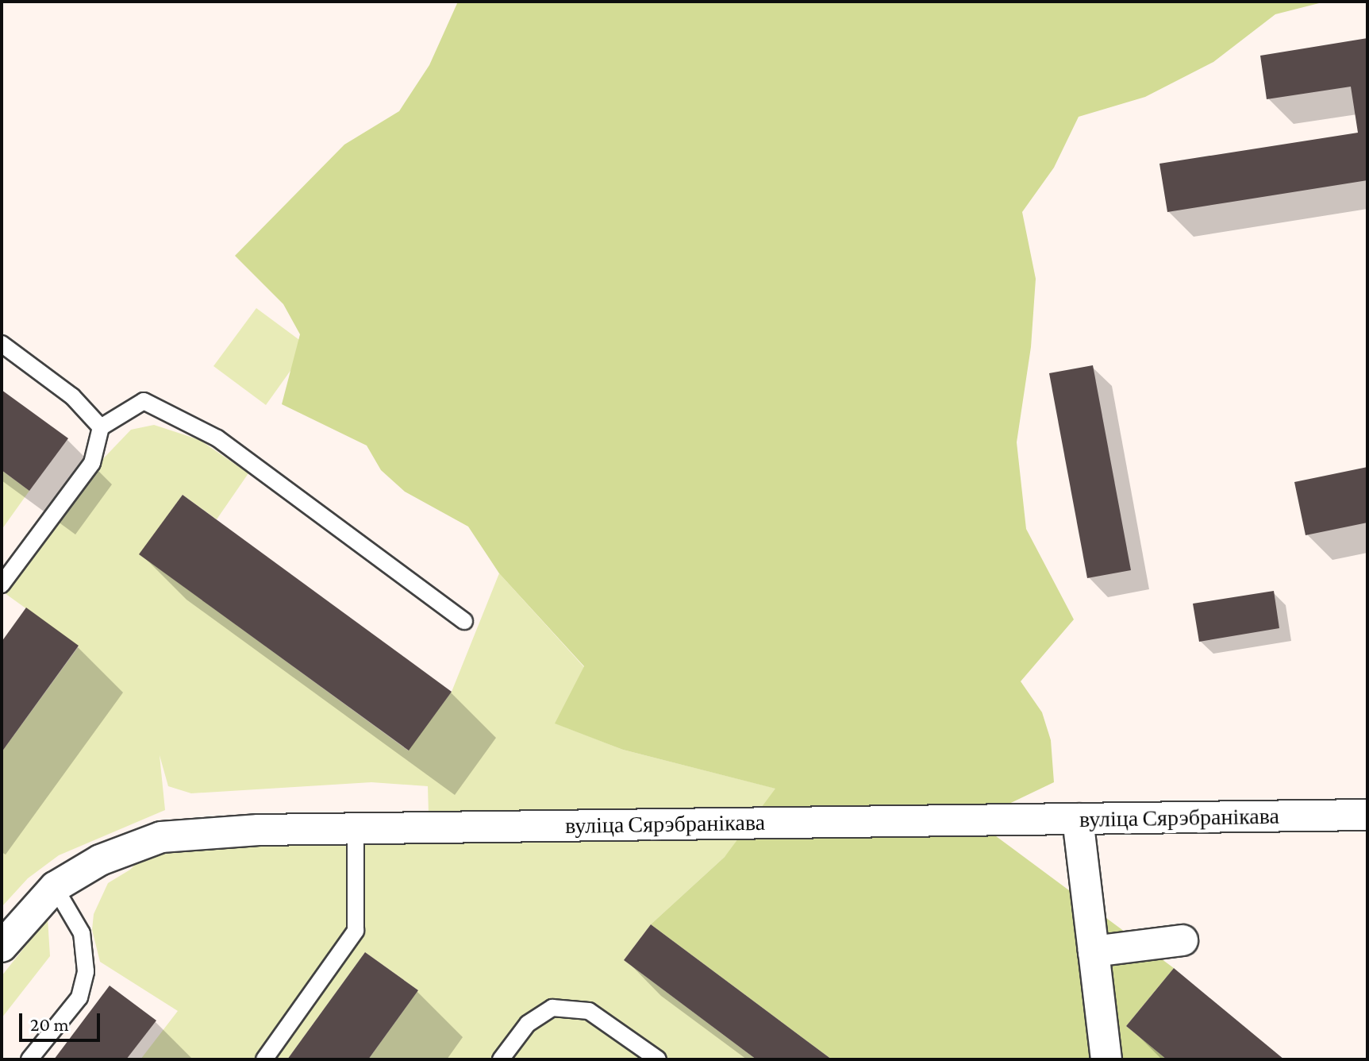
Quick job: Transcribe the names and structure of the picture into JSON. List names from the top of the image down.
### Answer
{
  "streets": {
    "street": ["вуліца Сярэбранікава"]
  },
  "scale_bar": "20 m"
}
